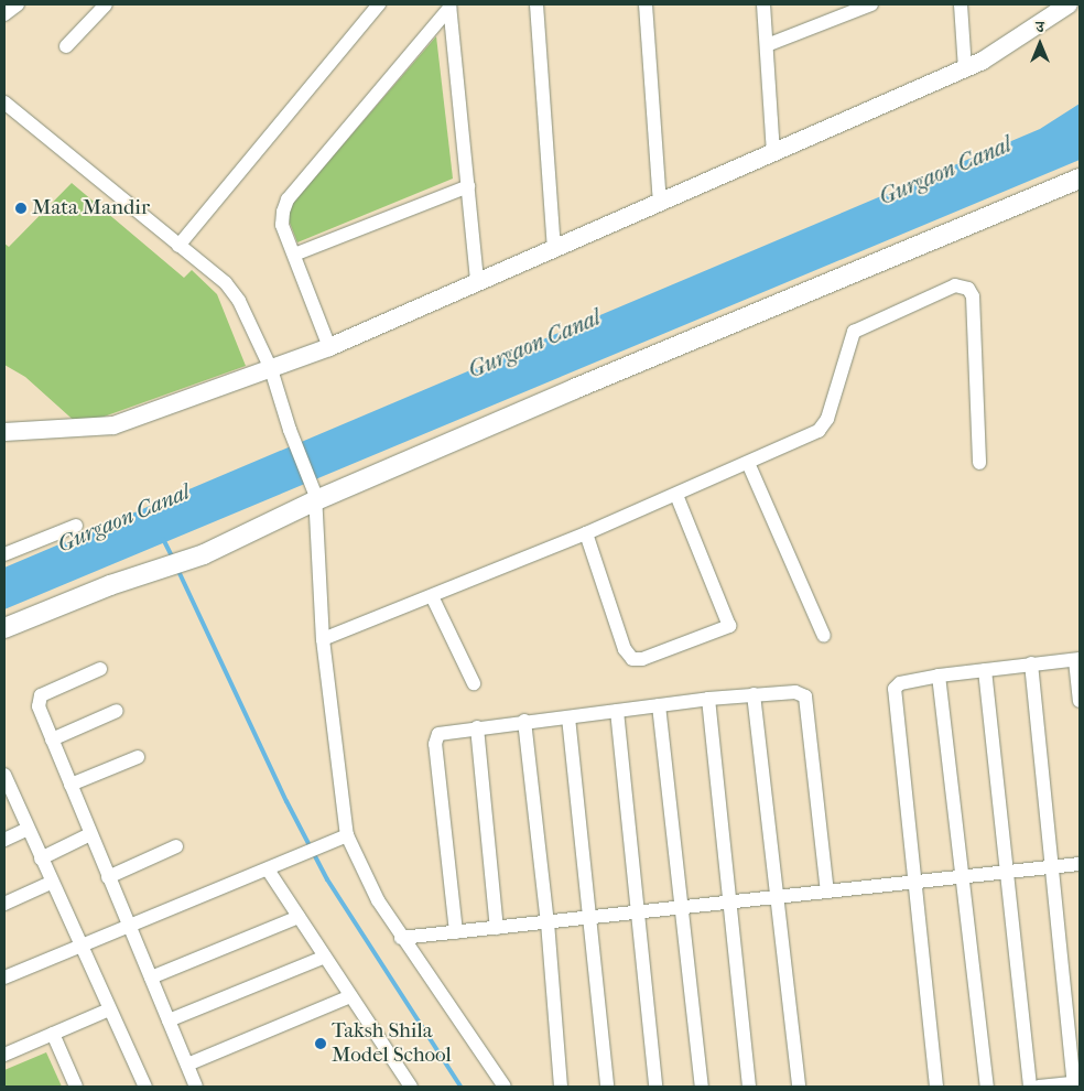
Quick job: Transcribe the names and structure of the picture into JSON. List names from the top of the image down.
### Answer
{
  "water": ["Gurgaon Canal"],
  "places": ["Mata Mandir", "Taksh Shila Model School"],
  "north": "top"
}
